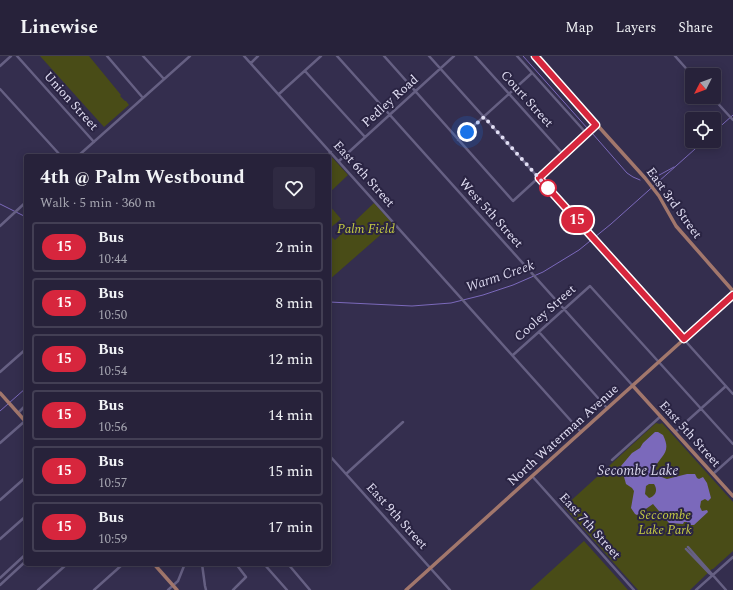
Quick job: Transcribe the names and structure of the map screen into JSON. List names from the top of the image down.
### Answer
{
  "streets": {
    "main road": ["East 3rd Street", "East 5th Street", "North Waterman Avenue"],
    "street": [
      "Court Street",
      "Union Street",
      "Pedley Road",
      "East 6th Street",
      "West 5th Street",
      "Cooley Street",
      "East 9th Street",
      "East 7th Street"
    ]
  },
  "crossings": [
    ["Pedley Road", "East 6th Street"],
    ["Pedley Road", "West 5th Street"],
    ["East 6th Street", "Cooley Street"],
    ["East 6th Street", "North Waterman Avenue"],
    ["West 5th Street", "Cooley Street"],
    ["West 5th Street", "East 5th Street"],
    ["West 5th Street", "North Waterman Avenue"],
    ["Cooley Street", "North Waterman Avenue"],
    ["East 5th Street", "North Waterman Avenue"],
    ["North Waterman Avenue", "East 9th Street"],
    ["North Waterman Avenue", "East 7th Street"]
  ],
  "water": ["Warm Creek", "Secombe Lake"],
  "parks": ["Palm Field", "Seccombe Lake Park"],
  "lines": ["bus line 15"],
  "north": "bottom left",
  "page": {
    "header": "Linewise",
    "nav": ["Map", "Layers", "Share"],
    "on_map": "15",
    "heading": ["4th @ Palm Westbound", "Walk · 5 min · 360 m"],
    "list": [
      {
        "mark": "15",
        "name": "Bus",
        "note": "10:44",
        "value": "2 min"
      },
      {
        "mark": "15",
        "name": "Bus",
        "note": "10:50",
        "value": "8 min"
      },
      {
        "mark": "15",
        "name": "Bus",
        "note": "10:54",
        "value": "12 min"
      },
      {
        "mark": "15",
        "name": "Bus",
        "note": "10:56",
        "value": "14 min"
      },
      {
        "mark": "15",
        "name": "Bus",
        "note": "10:57",
        "value": "15 min"
      },
      {
        "mark": "15",
        "name": "Bus",
        "note": "10:59",
        "value": "17 min"
      }
    ]
  }
}
